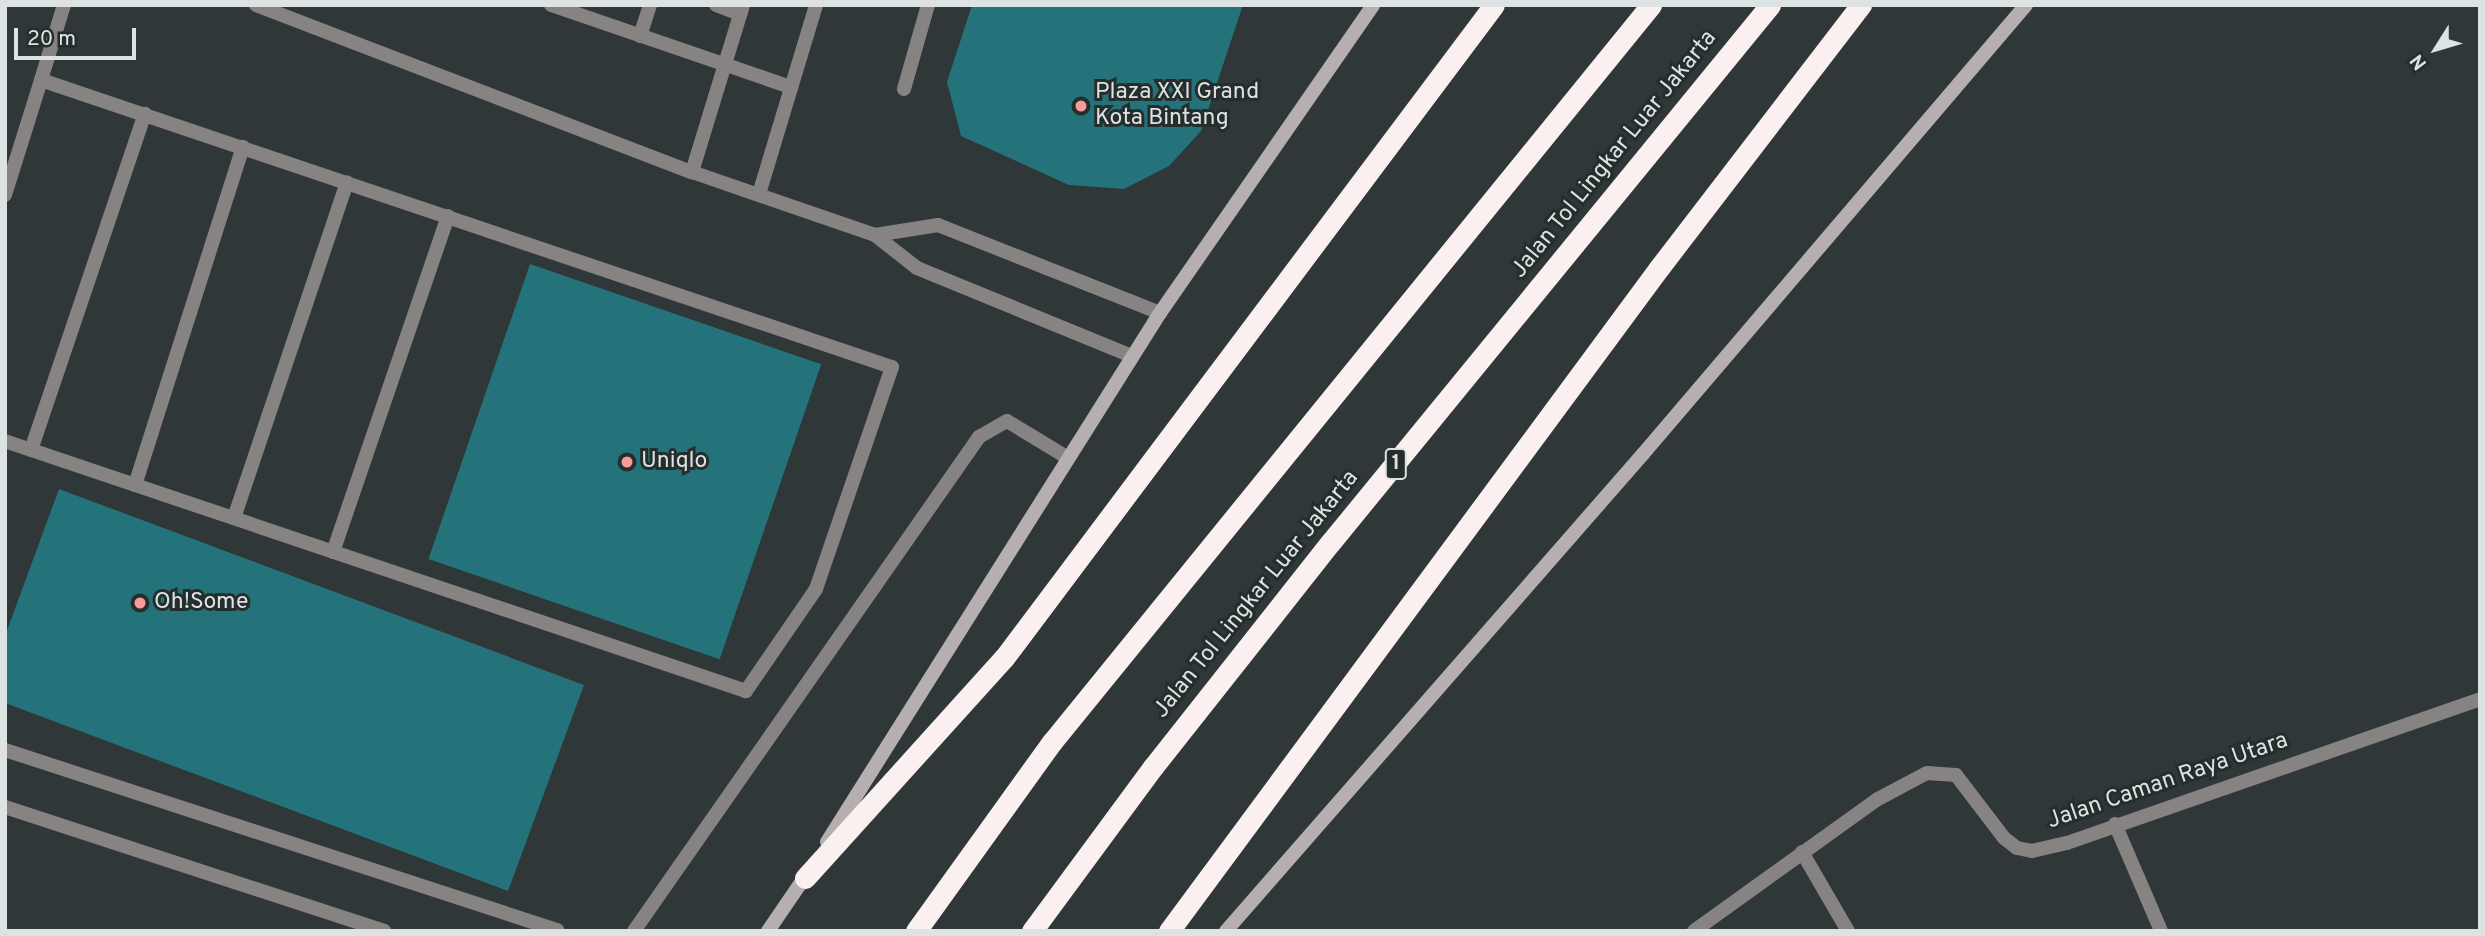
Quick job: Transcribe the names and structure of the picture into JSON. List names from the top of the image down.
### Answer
{
  "streets": {
    "highway": ["Jalan Tol Lingkar Luar Jakarta", "1"],
    "street": ["Jalan Caman Raya Utara"]
  },
  "places": ["Plaza XXI Grand Kota Bintang", "Uniqlo", "Oh!Some"],
  "scale_bar": "20 m",
  "north": "bottom left"
}
